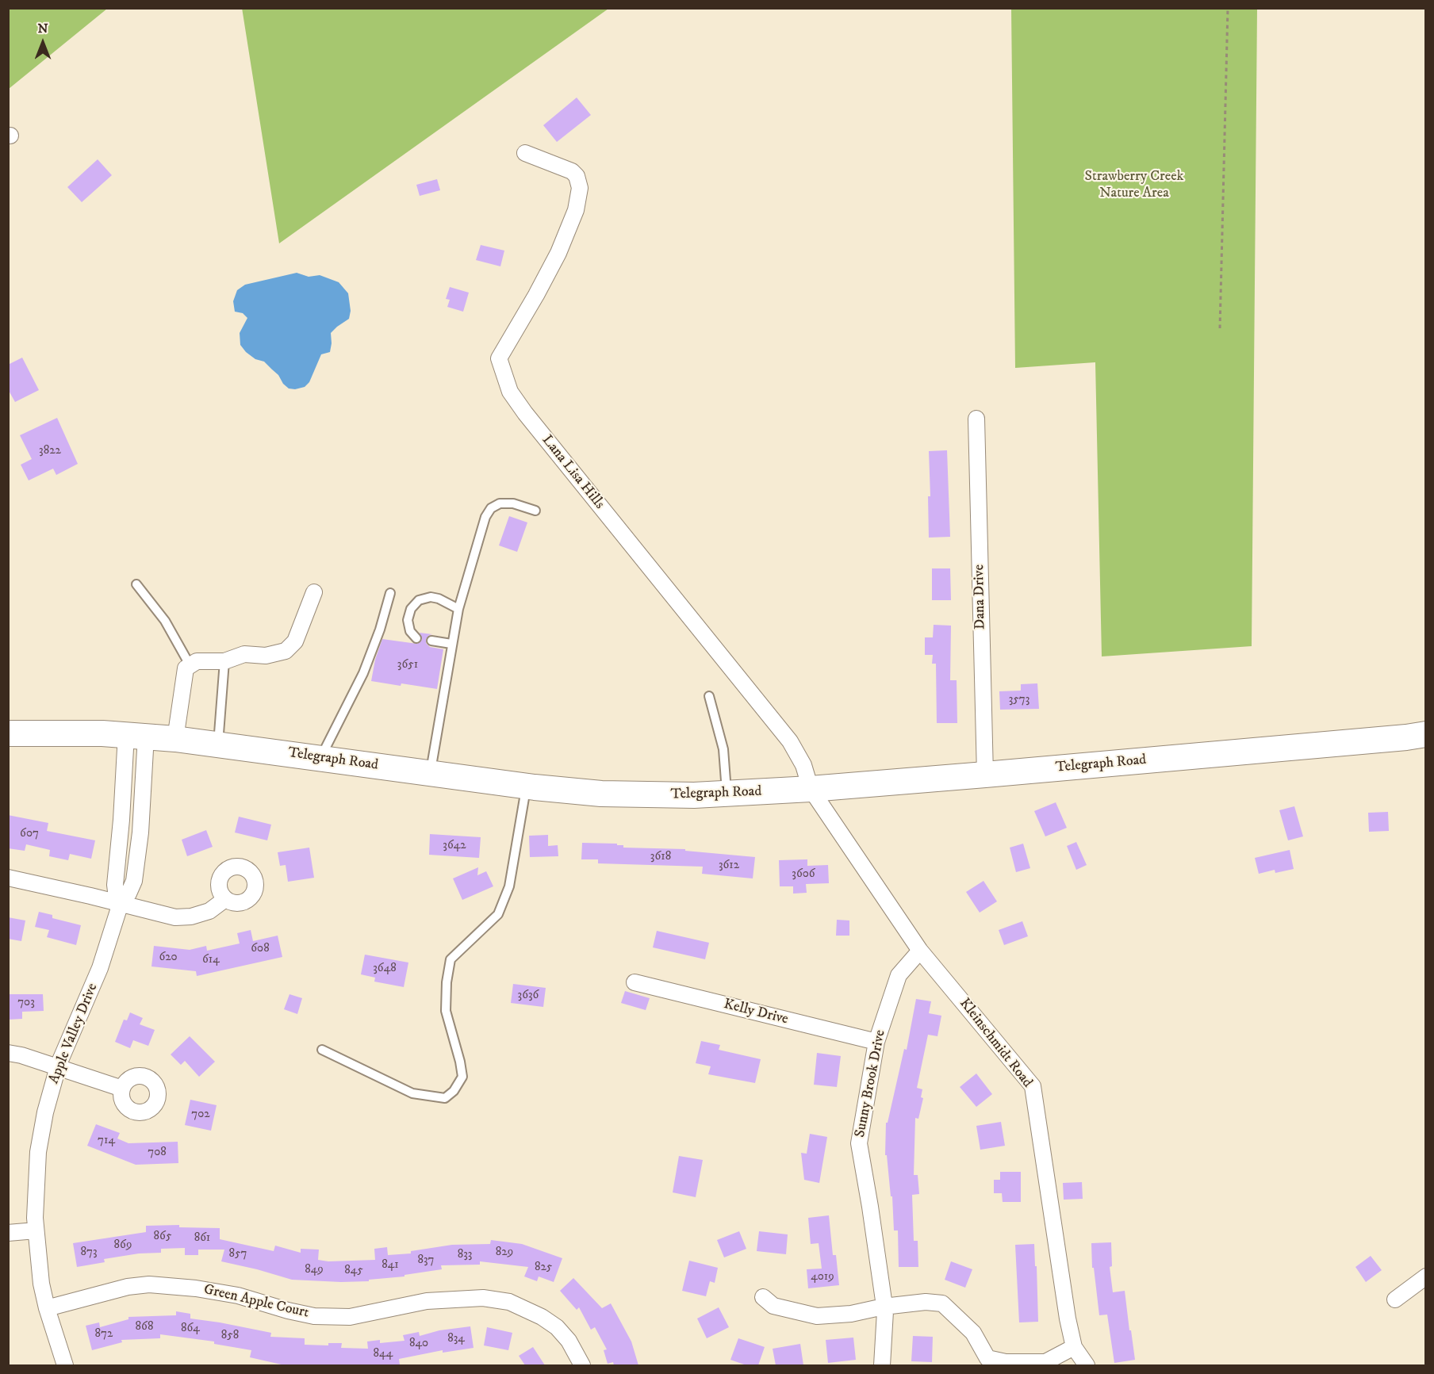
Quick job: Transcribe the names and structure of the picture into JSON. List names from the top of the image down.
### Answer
{
  "streets": {
    "main road": ["Telegraph Road"],
    "street": [
      "Lana Lisa Hills",
      "Dana Drive",
      "Kelly Drive",
      "Apple Valley Drive",
      "Kleinschmidt Road",
      "Sunny Brook Drive",
      "Green Apple Court"
    ]
  },
  "crossings": [
    ["Lana Lisa Hills", "Telegraph Road"],
    ["Lana Lisa Hills", "Kleinschmidt Road"],
    ["Dana Drive", "Telegraph Road"],
    ["Telegraph Road", "Apple Valley Drive"],
    ["Telegraph Road", "Kleinschmidt Road"],
    ["Kelly Drive", "Sunny Brook Drive"],
    ["Apple Valley Drive", "Green Apple Court"],
    ["Kleinschmidt Road", "Sunny Brook Drive"]
  ],
  "parks": ["Strawberry Creek Nature Area"],
  "house_numbers": [
    "3822",
    "3651",
    "3573",
    "607",
    "3642",
    "3618",
    "3612",
    "3606",
    "608",
    "620",
    "614",
    "3648",
    "3636",
    "703",
    "702",
    "714",
    "708",
    "865",
    "861",
    "869",
    "873",
    "829",
    "857",
    "833",
    "837",
    "841",
    "825",
    "849",
    "845",
    "4019",
    "868",
    "864",
    "872",
    "858",
    "834",
    "840",
    "844"
  ],
  "north": "top"
}
